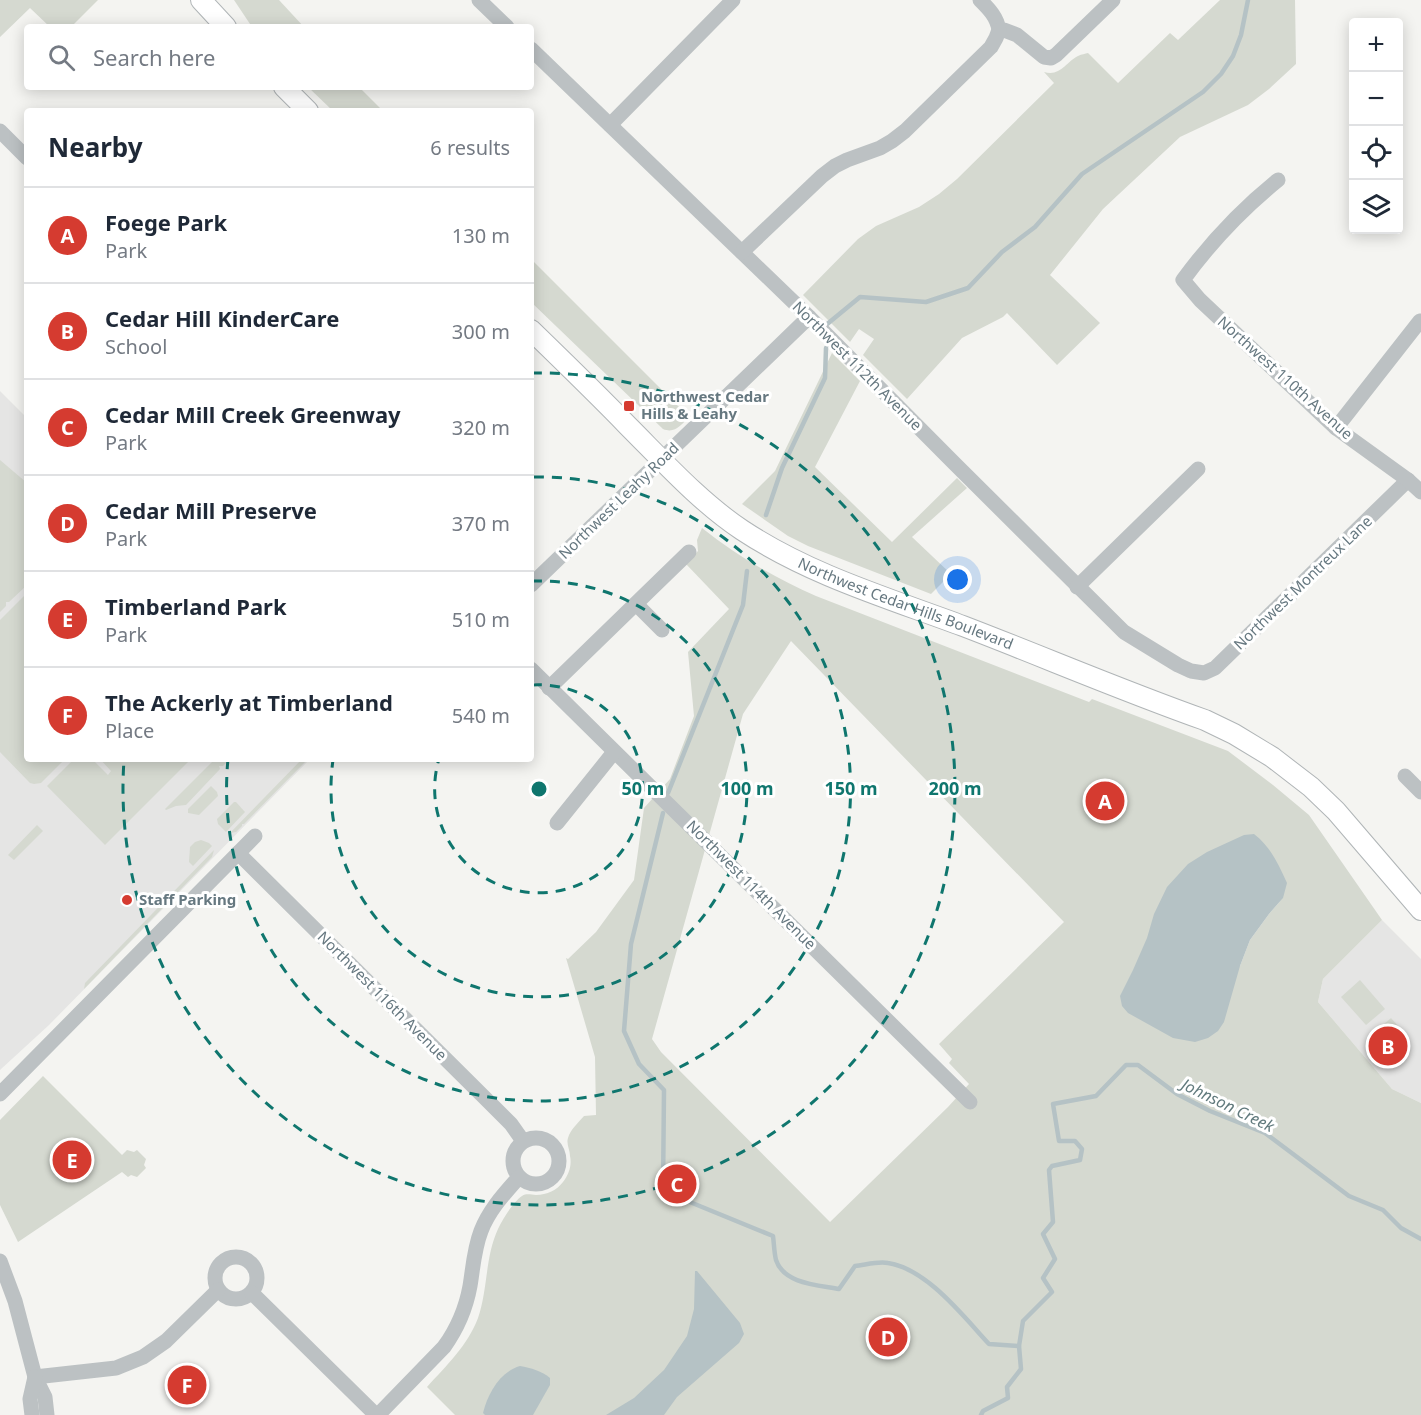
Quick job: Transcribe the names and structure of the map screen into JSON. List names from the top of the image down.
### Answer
{
  "streets": {
    "main road": ["Northwest Cedar Hills Boulevard"],
    "street": [
      "Northwest 112th Avenue",
      "Northwest 110th Avenue",
      "Northwest Leahy Road",
      "Northwest Montreux Lane",
      "Northwest 114th Avenue",
      "Northwest 116th Avenue"
    ]
  },
  "crossings": [
    ["Northwest 112th Avenue", "Northwest Leahy Road"],
    ["Northwest 112th Avenue", "Northwest Montreux Lane"],
    ["Northwest 110th Avenue", "Northwest Montreux Lane"],
    ["Northwest Leahy Road", "Northwest Cedar Hills Boulevard"]
  ],
  "water": ["Johnson Creek"],
  "places": {
    "transit": ["Northwest Cedar Hills & Leahy"],
    "other": ["Staff Parking"]
  },
  "page": {
    "map_buttons": ["+", "−"],
    "search": "Search here",
    "heading": ["Nearby", "6 results"],
    "list": [
      {
        "mark": "A",
        "name": "Foege Park",
        "note": "Park",
        "value": "130 m"
      },
      {
        "mark": "B",
        "name": "Cedar Hill KinderCare",
        "note": "School",
        "value": "300 m"
      },
      {
        "mark": "C",
        "name": "Cedar Mill Creek Greenway",
        "note": "Park",
        "value": "320 m"
      },
      {
        "mark": "D",
        "name": "Cedar Mill Preserve",
        "note": "Park",
        "value": "370 m"
      },
      {
        "mark": "E",
        "name": "Timberland Park",
        "note": "Park",
        "value": "510 m"
      },
      {
        "mark": "F",
        "name": "The Ackerly at Timberland",
        "note": "Place",
        "value": "540 m"
      }
    ],
    "pins": [
      "A",
      "B",
      "E",
      "C",
      "D",
      "F"
    ]
  },
  "rings": [
    "50 m",
    "100 m",
    "150 m",
    "200 m"
  ]
}
